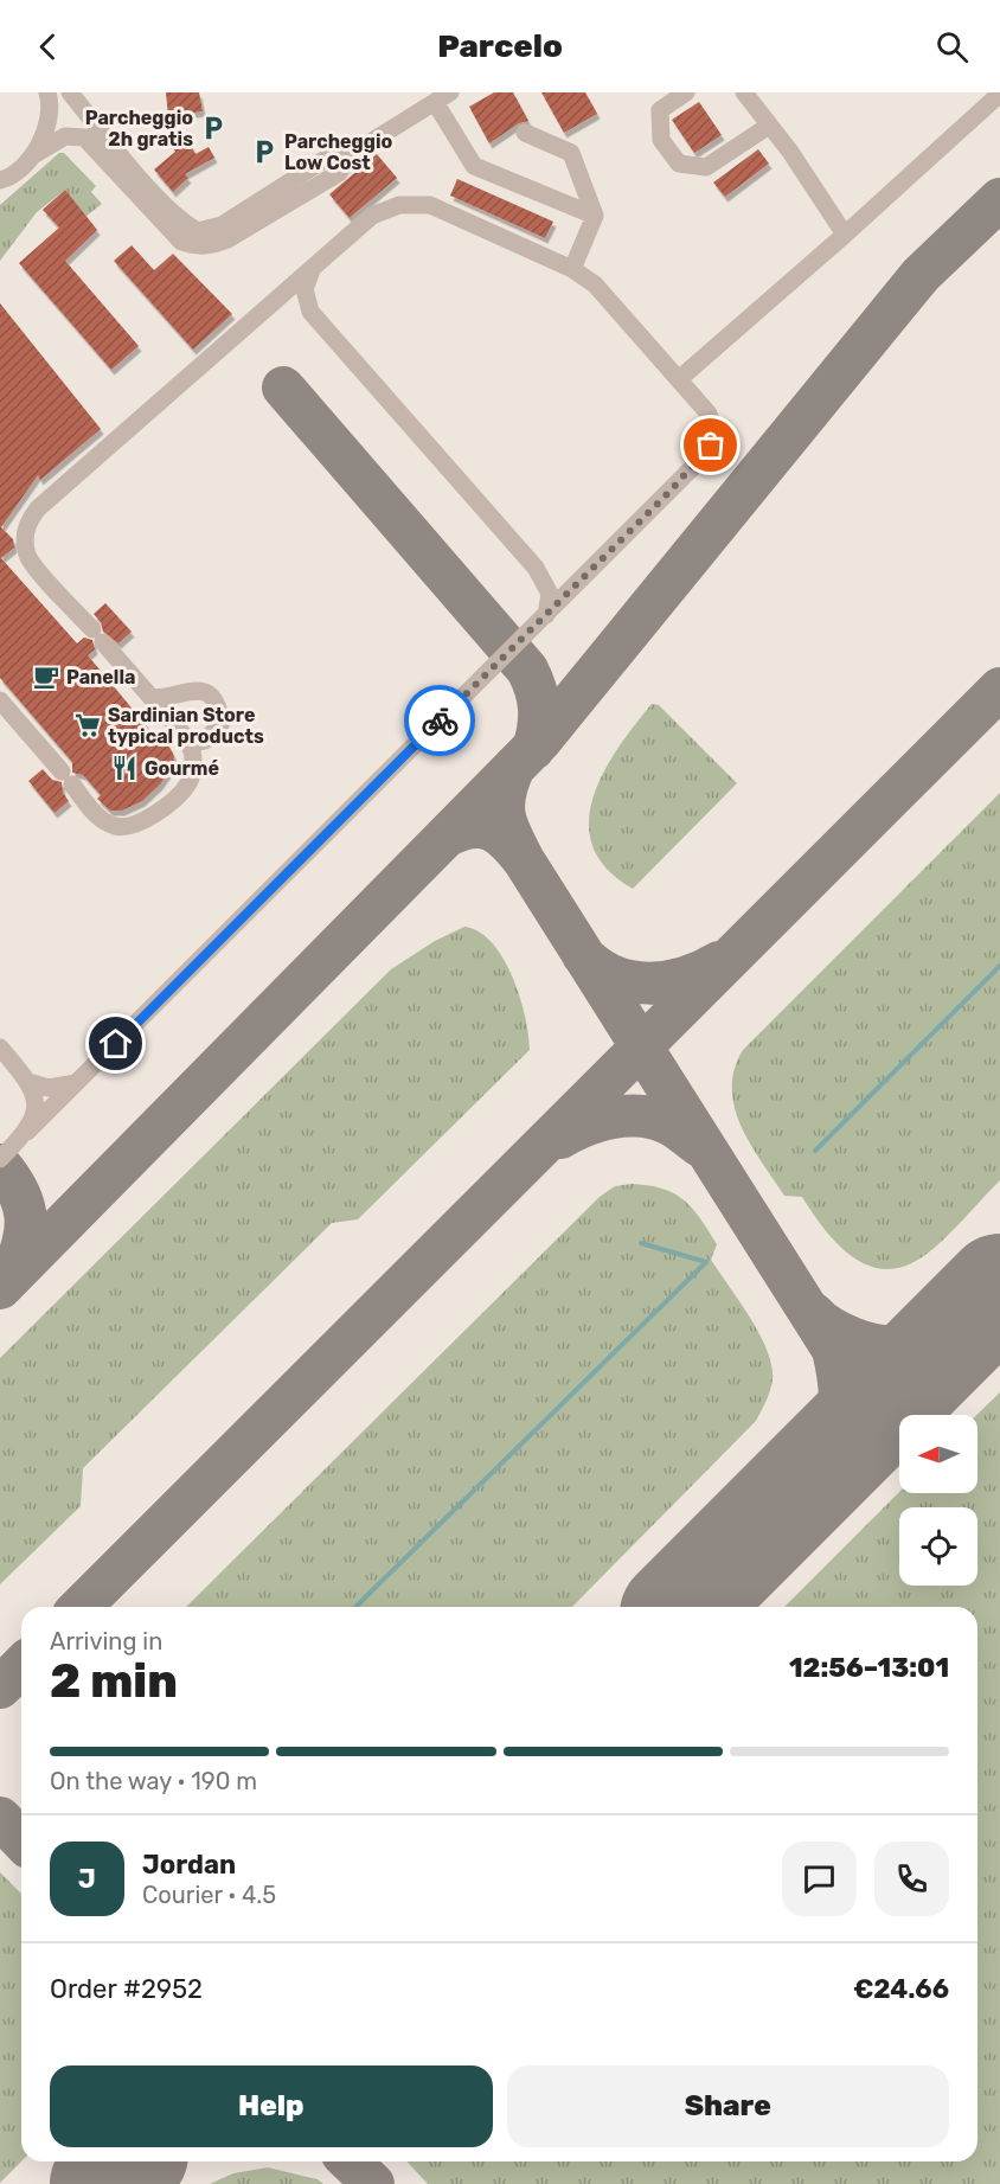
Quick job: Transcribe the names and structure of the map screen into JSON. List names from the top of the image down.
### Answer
{
  "places": {
    "parking": ["Parcheggio 2h gratis", "Parcheggio Low Cost"],
    "cafe": ["Panella"],
    "supermarket": ["Sardinian Store typical products"],
    "restaurant": ["Gourmé"]
  },
  "north": "left",
  "page": {
    "header": "Parcelo",
    "heading": ["2 min", "Arriving in", "12:56–13:01"],
    "panel": [
      "Jordan",
      "Courier · 4.5",
      "Order #2952",
      "€24.66"
    ],
    "bar": "On the way · 190 m",
    "round": "J",
    "buttons": ["Help", "Share"]
  }
}
